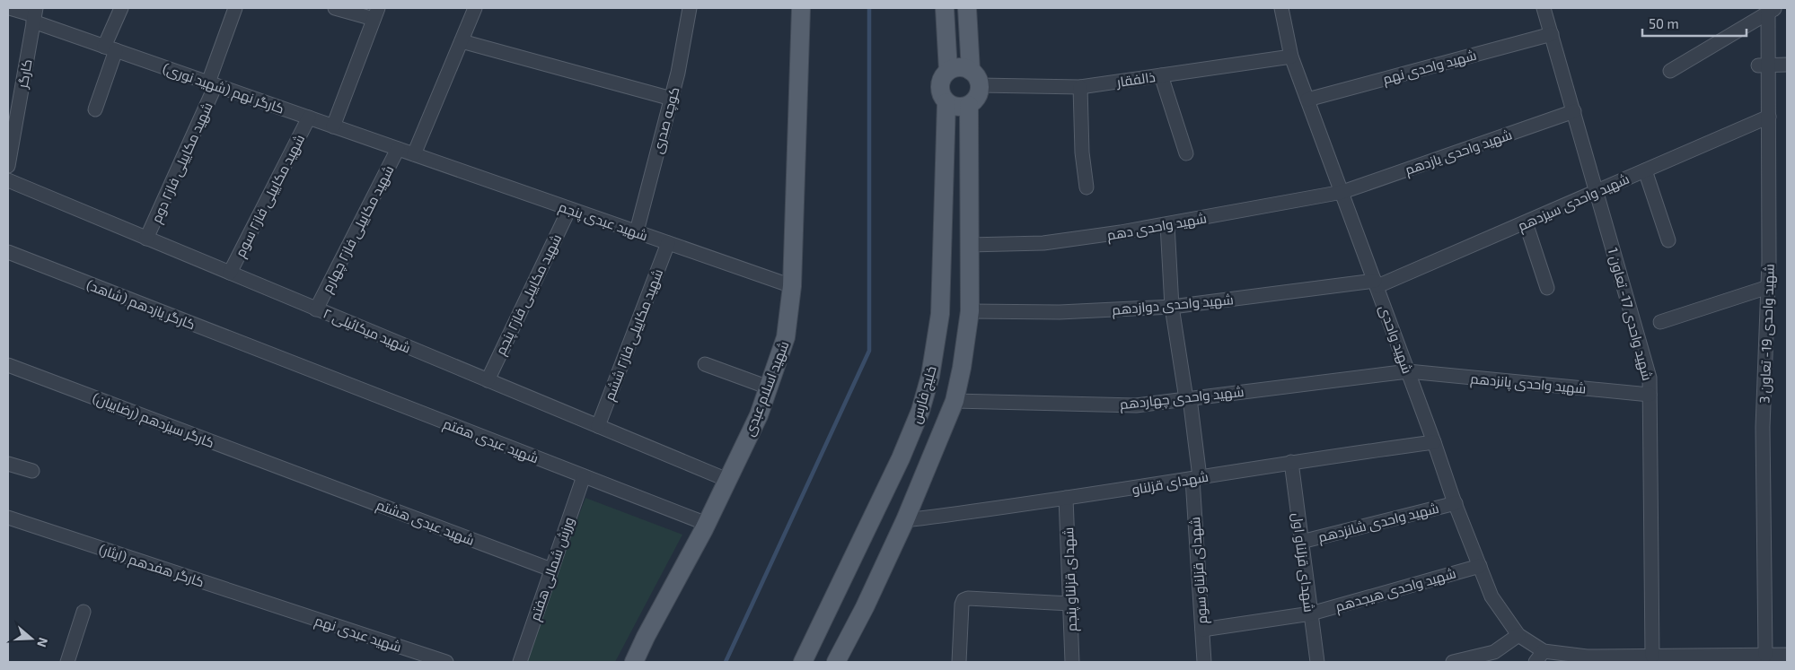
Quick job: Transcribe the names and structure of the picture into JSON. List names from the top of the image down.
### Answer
{
  "streets": {
    "main road": ["شهید اسلام عبدی", "خلیج فارس"],
    "street": [
      "شهید واحدی نهم",
      "کارگر",
      "ذالفقار",
      "کارگر نهم (شهید نوری)",
      "کوچه صدری",
      "شهید واحدی یازدهم",
      "شهید مکاییلی فاز۲ دوم",
      "شهید مکاییلی فاز۲ سوم",
      "شهید واحدی سیزدهم",
      "شهید عبدی پنجم",
      "شهید واحدی دهم",
      "شهید مکاییلی فاز۲ چهارم",
      "شهید مکاییلی فاز۲ پنجم",
      "کارگر یازدهم (شاهد)",
      "شهید واحدی دوازدهم",
      "شهید واحدی 17- تعاون 1",
      "شهید میکائیلی ۲",
      "شهید واحدی 19- تعاون 3",
      "شهید مکاییلی فاز۲ ششم",
      "شهید واحدی",
      "شهید واحدی پانزدهم",
      "شهید واحدی چهاردهم",
      "کارگر سیزدهم (رضاییان)",
      "شهید عبدی هفتم",
      "شهدای قزلناو",
      "شهید عبدی هشتم",
      "شهید واحدی شانزدهم",
      "شهدای قزلناو اول",
      "کارگر هفدهم (ایثار)",
      "ورزش شمالی هفتم",
      "شهدای قزلناو سوم",
      "شهدای قزلناو پنجم",
      "شهید واحدی هیجدهم",
      "شهید عبدی نهم"
    ]
  },
  "crossings": [
    ["شهید واحدی نهم", "شهید واحدی 17- تعاون 1"],
    ["شهید واحدی نهم", "شهید واحدی"],
    ["کارگر", "کارگر نهم (شهید نوری)"],
    ["ذالفقار", "شهید واحدی"],
    ["ذالفقار", "خلیج فارس"],
    ["کارگر نهم (شهید نوری)", "شهید مکاییلی فاز۲ دوم"],
    ["کارگر نهم (شهید نوری)", "شهید مکاییلی فاز۲ سوم"],
    ["کارگر نهم (شهید نوری)", "شهید عبدی پنجم"],
    ["کارگر نهم (شهید نوری)", "شهید مکاییلی فاز۲ چهارم"],
    ["کوچه صدری", "شهید عبدی پنجم"],
    ["شهید واحدی یازدهم", "شهید واحدی دهم"],
    ["شهید واحدی یازدهم", "شهید واحدی 17- تعاون 1"],
    ["شهید واحدی یازدهم", "شهید واحدی"],
    ["شهید مکاییلی فاز۲ دوم", "شهید میکائیلی ۲"],
    ["شهید مکاییلی فاز۲ سوم", "شهید میکائیلی ۲"],
    ["شهید واحدی سیزدهم", "شهید واحدی دوازدهم"],
    ["شهید واحدی سیزدهم", "شهید واحدی 17- تعاون 1"],
    ["شهید واحدی سیزدهم", "شهید واحدی 19- تعاون 3"],
    ["شهید واحدی سیزدهم", "شهید واحدی"],
    ["شهید عبدی پنجم", "شهید مکاییلی فاز۲ پنجم"],
    ["شهید عبدی پنجم", "شهید مکاییلی فاز۲ ششم"],
    ["شهید عبدی پنجم", "شهید اسلام عبدی"],
    ["شهید واحدی دهم", "شهید واحدی"],
    ["شهید واحدی دهم", "شهدای قزلناو سوم"],
    ["شهید مکاییلی فاز۲ چهارم", "شهید میکائیلی ۲"],
    ["شهید مکاییلی فاز۲ پنجم", "شهید میکائیلی ۲"],
    ["کارگر یازدهم (شاهد)", "شهید عبدی هفتم"],
    ["شهید واحدی دوازدهم", "شهید واحدی"],
    ["شهید واحدی دوازدهم", "شهدای قزلناو سوم"],
    ["شهید واحدی 17- تعاون 1", "شهید واحدی پانزدهم"],
    ["شهید میکائیلی ۲", "شهید مکاییلی فاز۲ ششم"],
    ["شهید میکائیلی ۲", "شهید اسلام عبدی"],
    ["شهید واحدی", "شهید واحدی پانزدهم"],
    ["شهید واحدی", "شهید واحدی چهاردهم"],
    ["شهید واحدی", "شهدای قزلناو"],
    ["شهید واحدی", "شهید واحدی شانزدهم"],
    ["شهید واحدی", "شهید واحدی هیجدهم"],
    ["شهید واحدی پانزدهم", "شهید واحدی چهاردهم"],
    ["شهید اسلام عبدی", "شهید عبدی هفتم"],
    ["شهید واحدی چهاردهم", "شهدای قزلناو سوم"],
    ["کارگر سیزدهم (رضاییان)", "شهید عبدی هشتم"],
    ["شهید عبدی هفتم", "ورزش شمالی هفتم"],
    ["شهدای قزلناو", "شهدای قزلناو اول"],
    ["شهدای قزلناو", "شهدای قزلناو سوم"],
    ["شهدای قزلناو", "شهدای قزلناو پنجم"],
    ["شهید عبدی هشتم", "ورزش شمالی هفتم"],
    ["شهید واحدی شانزدهم", "شهدای قزلناو اول"],
    ["شهدای قزلناو اول", "شهید واحدی هیجدهم"],
    ["کارگر هفدهم (ایثار)", "شهید عبدی نهم"],
    ["شهدای قزلناو سوم", "شهید واحدی هیجدهم"]
  ],
  "scale_bar": "50 m",
  "north": "right"
}
